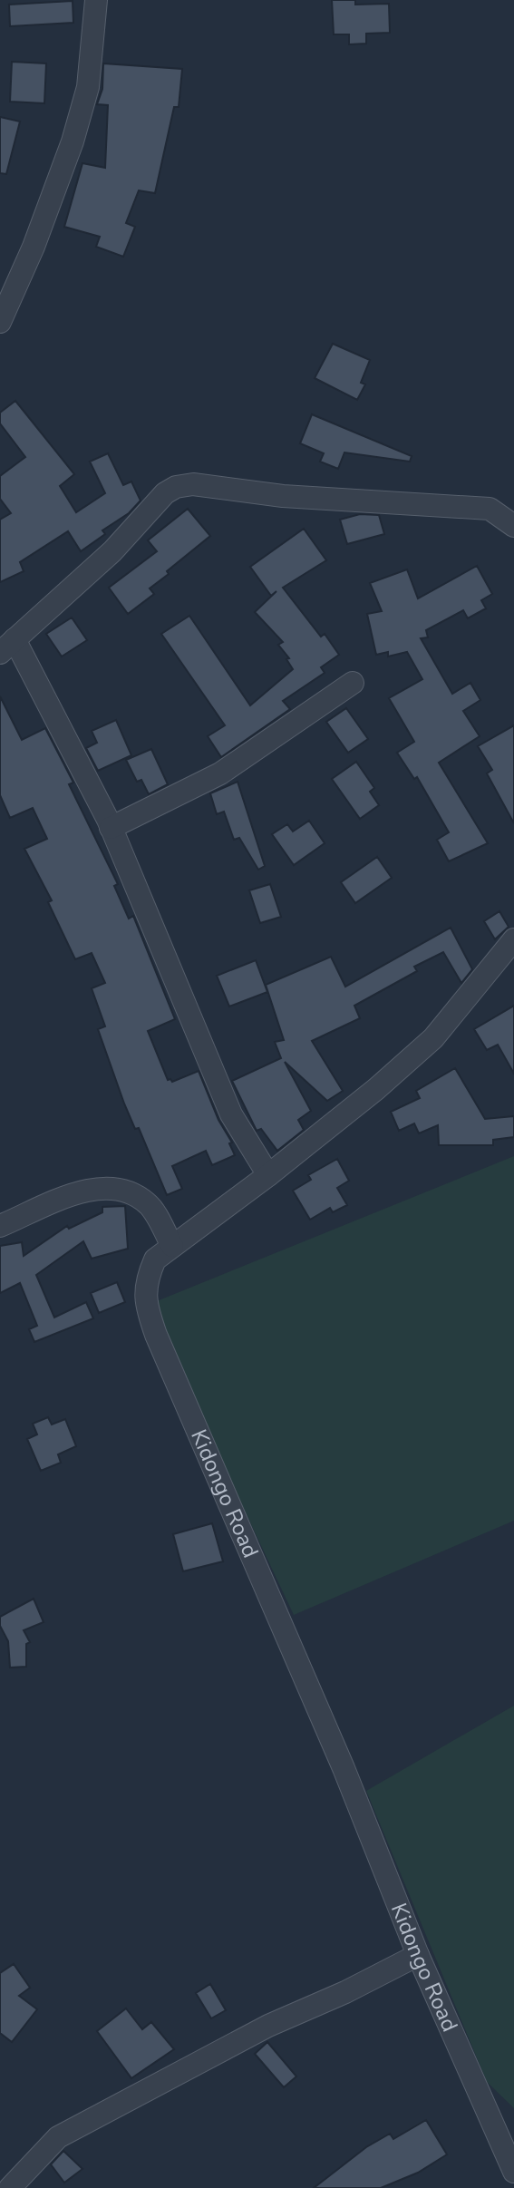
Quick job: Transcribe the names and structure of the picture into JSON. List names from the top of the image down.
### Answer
{
  "streets": {
    "street": ["Kidongo Road"]
  }
}
